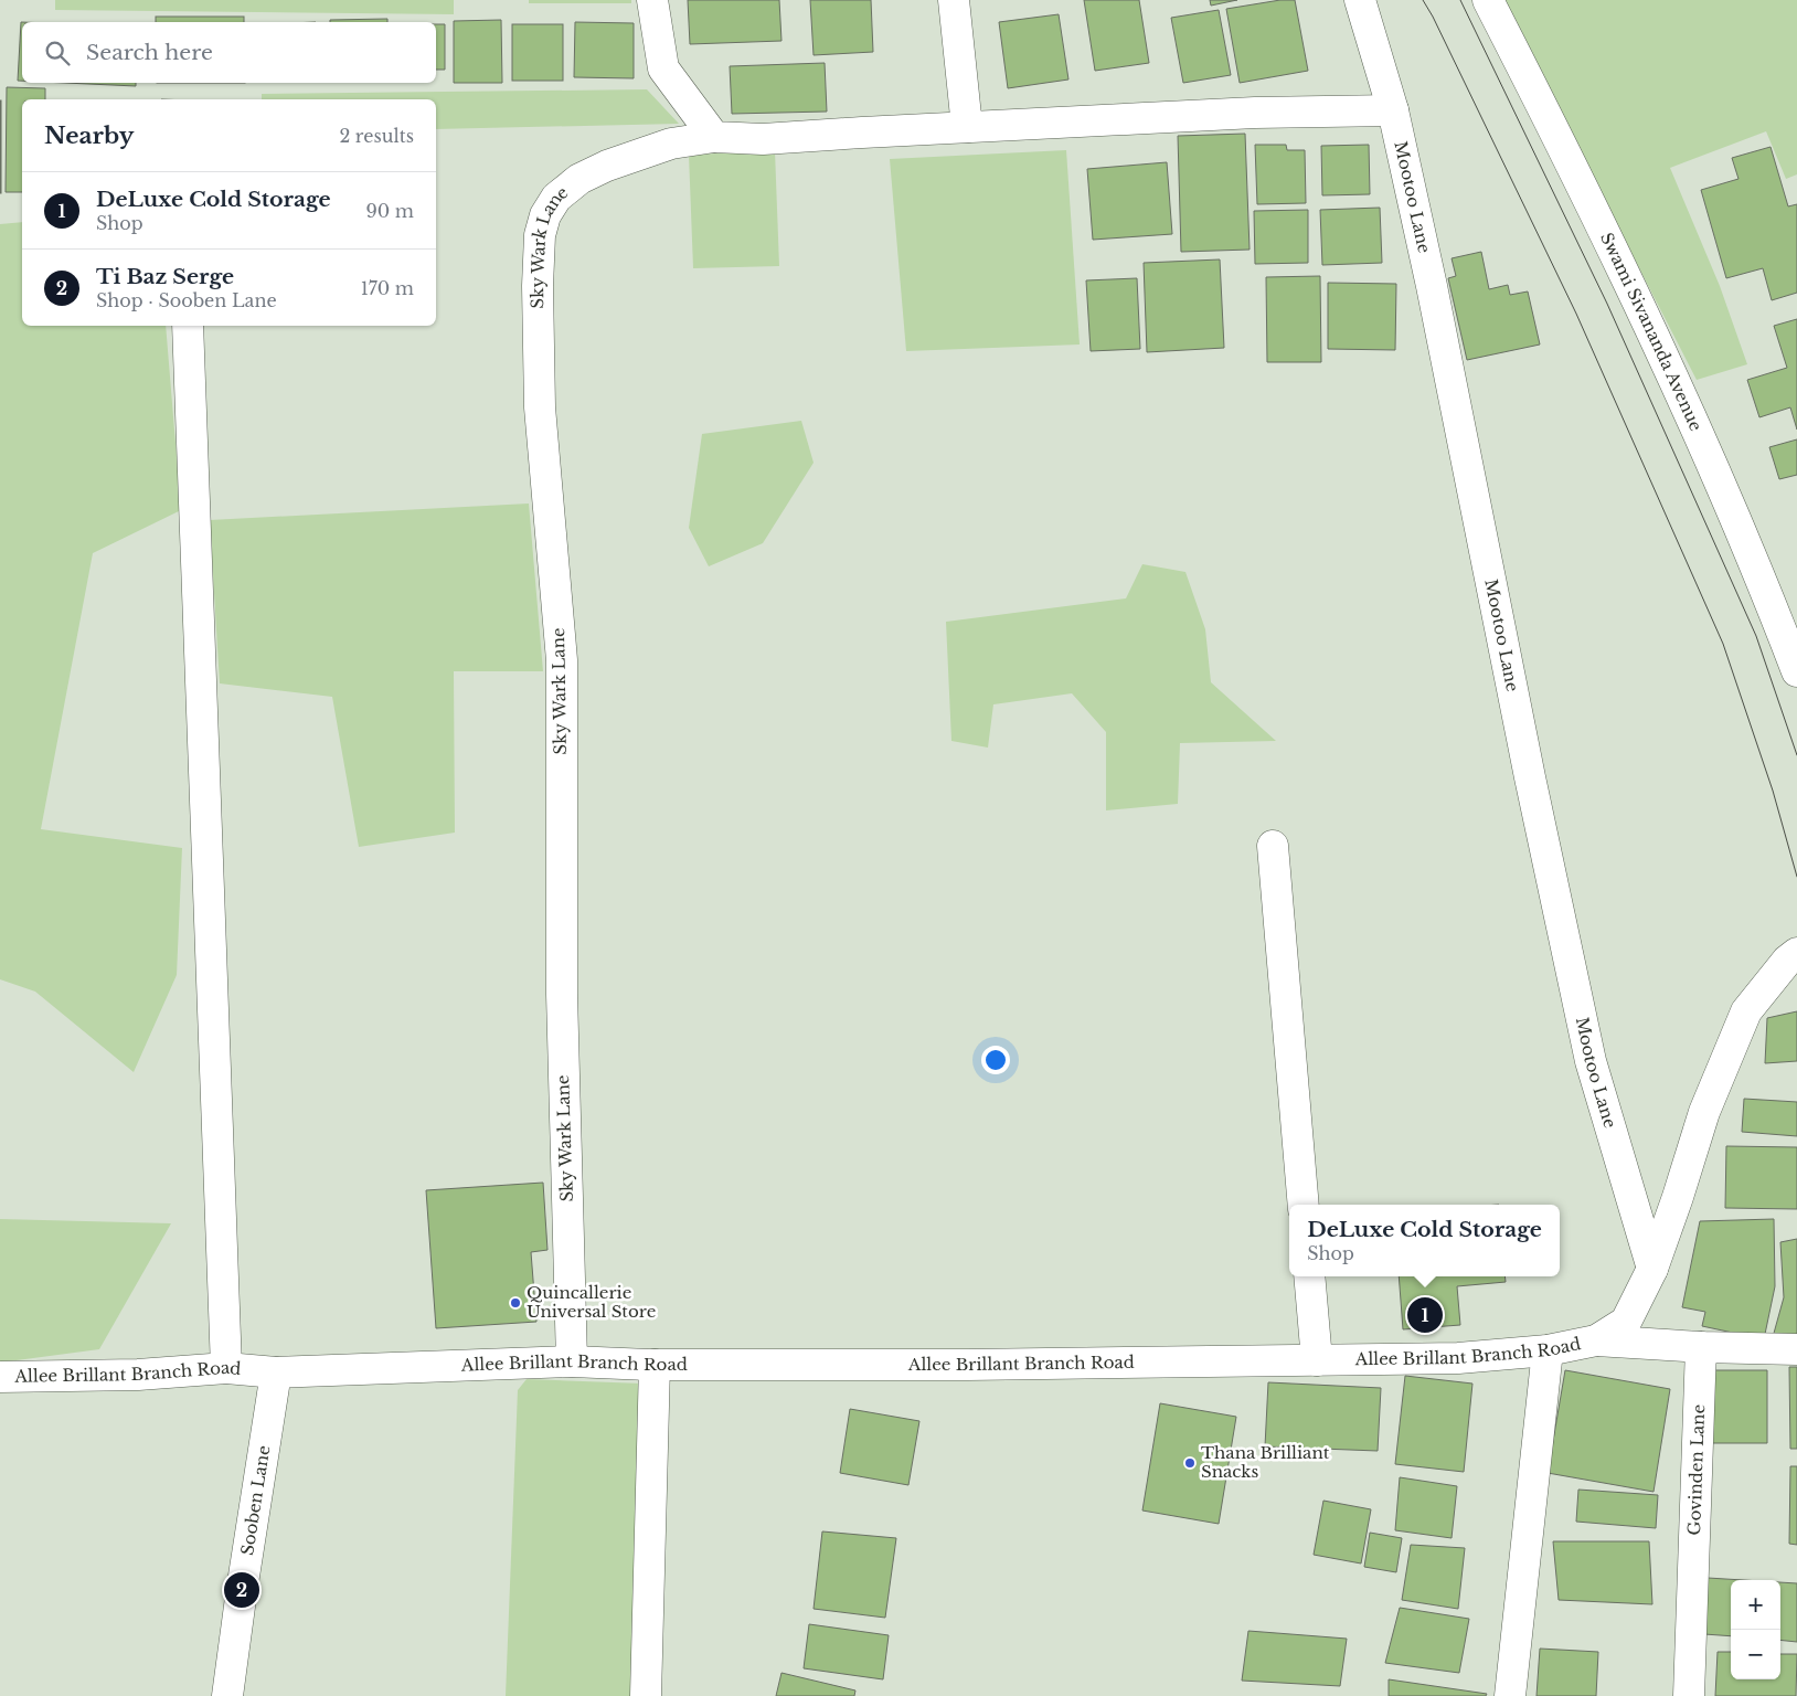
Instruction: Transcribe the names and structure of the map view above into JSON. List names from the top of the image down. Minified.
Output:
{"streets":{"street":["Mootoo Lane","Sky Wark Lane","Swami Sivananda Avenue","Allee Brillant Branch Road","Govinden Lane","Sooben Lane"]},"crossings":[["Mootoo Lane","Sky Wark Lane"],["Mootoo Lane","Allee Brillant Branch Road"],["Sky Wark Lane","Allee Brillant Branch Road"],["Allee Brillant Branch Road","Sooben Lane"]],"places":["Quincallerie Universal Store","Thana Brilliant Snacks"],"page":{"search":"Search here","heading":["Nearby","2 results"],"list":[{"mark":"1","name":"DeLuxe Cold Storage","note":"Shop","value":"90 m"},{"mark":"2","name":"Ti Baz Serge","note":"Shop · Sooben Lane","value":"170 m"}],"popup":["DeLuxe Cold Storage","Shop"],"pins":["1","2"],"map_buttons":["+","−"]}}
